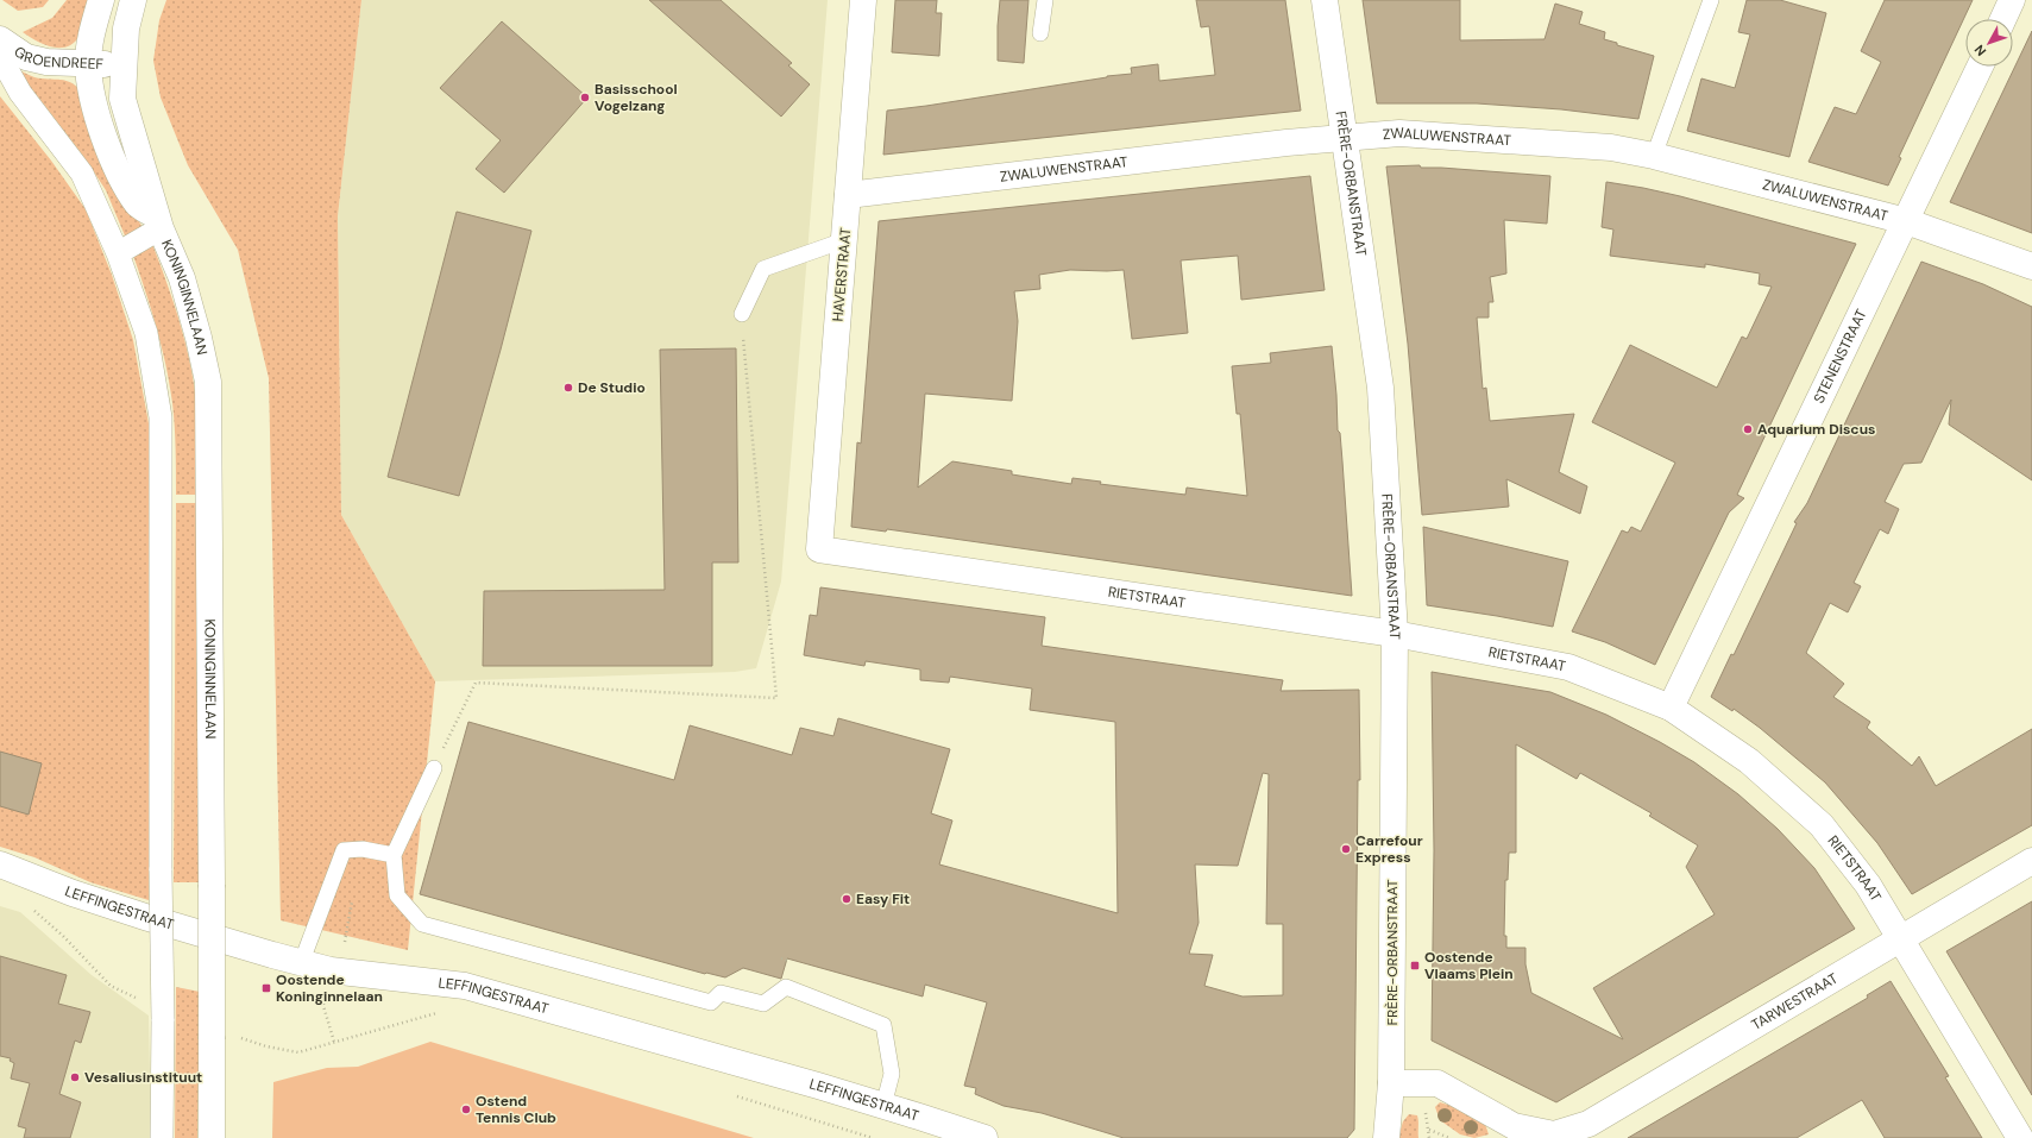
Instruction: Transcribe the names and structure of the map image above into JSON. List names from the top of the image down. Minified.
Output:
{"streets":{"street":["GROENDREEF","ZWALUWENSTRAAT","FRÈRE-ORBANSTRAAT","HAVERSTRAAT","KONINGINNELAAN","STENENSTRAAT","RIETSTRAAT","LEFFINGESTRAAT","TARWESTRAAT"]},"crossings":[["GROENDREEF","KONINGINNELAAN"],["ZWALUWENSTRAAT","FRÈRE-ORBANSTRAAT"],["ZWALUWENSTRAAT","HAVERSTRAAT"],["ZWALUWENSTRAAT","STENENSTRAAT"],["FRÈRE-ORBANSTRAAT","RIETSTRAAT"],["FRÈRE-ORBANSTRAAT","TARWESTRAAT"],["HAVERSTRAAT","RIETSTRAAT"],["STENENSTRAAT","RIETSTRAAT"],["RIETSTRAAT","TARWESTRAAT"]],"places":{"other":["Basisschool Vogelzang","De Studio","Aquarium Discus","Carrefour Express","Easy Fit","Vesaliusinstituut","Ostend Tennis Club"],"transit":["Oostende Vlaams Plein","Oostende Koninginnelaan"]},"north":"bottom left"}
